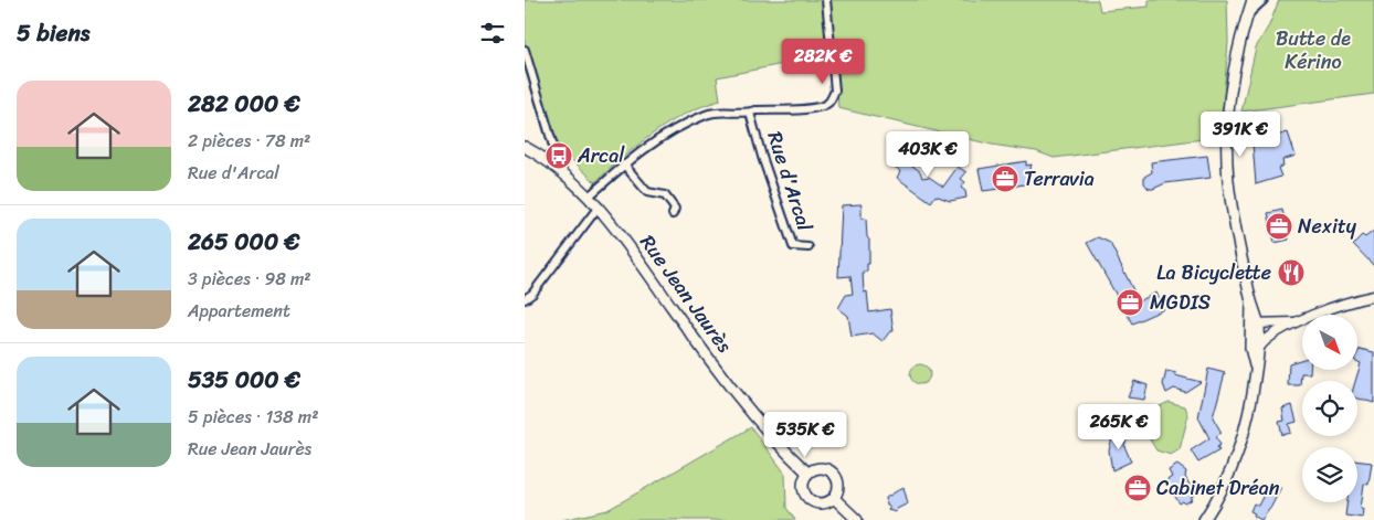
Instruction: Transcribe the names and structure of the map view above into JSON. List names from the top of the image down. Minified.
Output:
{"streets":{"main road":["Rue Jean Jaurès"],"street":["Rue d'Arcal"]},"crossings":[["Rue d'Arcal","Rue Jean Jaurès"]],"parks":["Butte de Kérino"],"places":{"bus stop":["Arcal"],"office":["Terravia","Nexity","MGDIS","Cabinet Dréan"],"restaurant":["La Bicyclette"]},"north":"bottom right","page":{"heading":"5 biens","price":["282K €","391K €","403K €","265K €","535K €"],"list":[{"name":"282 000 €","note":"2 pièces · 78 m² · Rue d'Arcal"},{"name":"265 000 €","note":"3 pièces · 98 m² · Appartement"},{"name":"535 000 €","note":"5 pièces · 138 m² · Rue Jean Jaurès"}]}}
